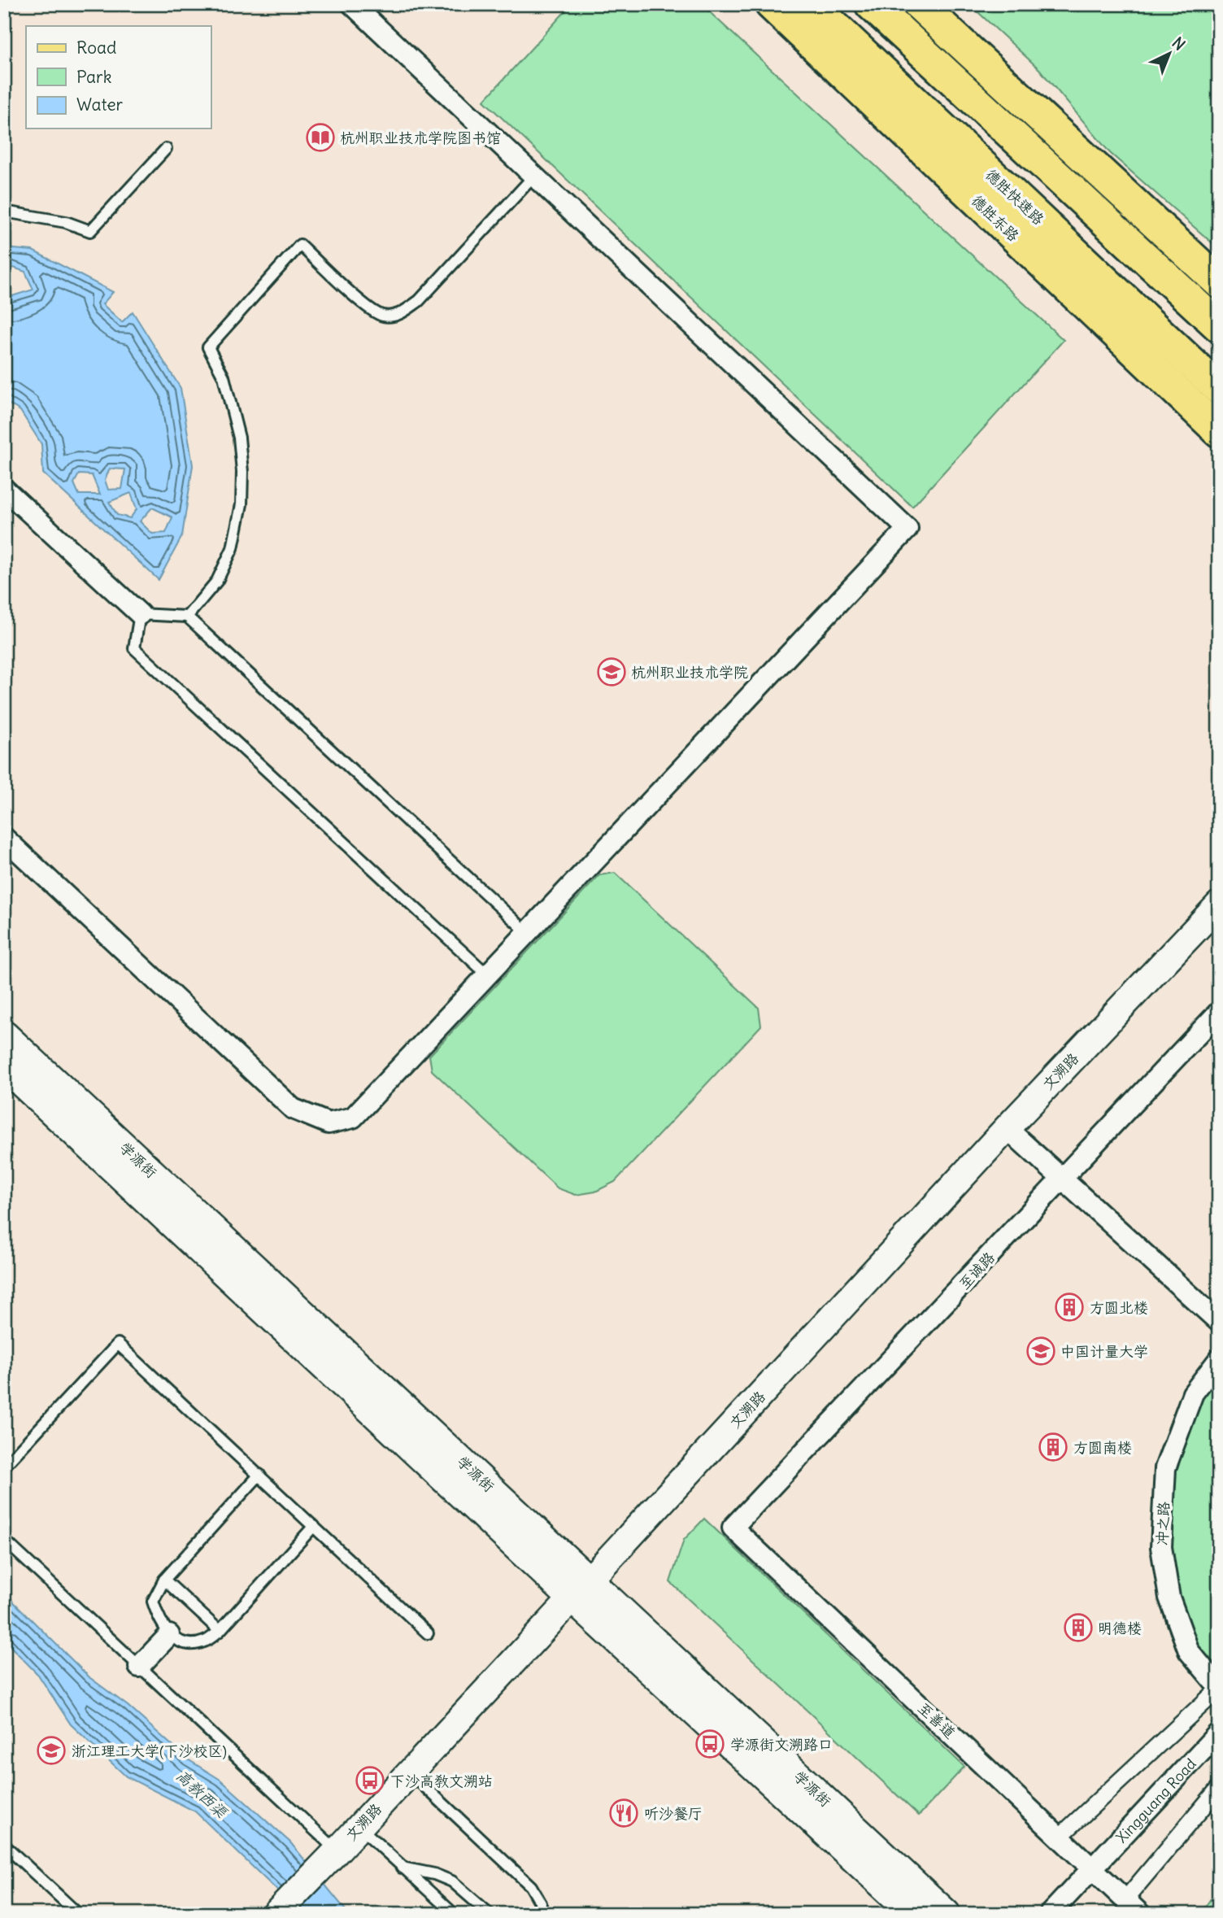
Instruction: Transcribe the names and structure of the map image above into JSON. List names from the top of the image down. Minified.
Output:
{"streets":{"main road":["德胜快速路","德胜东路","学源街"],"street":["文溯路","至诚路","冲之路","至善道","Xingguang Road"]},"crossings":[["文溯路","学源街"],["至诚路","至善道"],["至善道","Xingguang Road"]],"water":["高教西渠"],"places":{"library":["杭州职业技术学院图书馆"],"school or university":["杭州职业技术学院","中国计量大学","浙江理工大学(下沙校区)"],"building":["方圆北楼","方圆南楼","明德楼"],"bus stop":["学源街文溯路口","下沙高教文溯站"],"restaurant":["听沙餐厅"]},"legend":["Road","Park","Water"],"north":"top right"}
